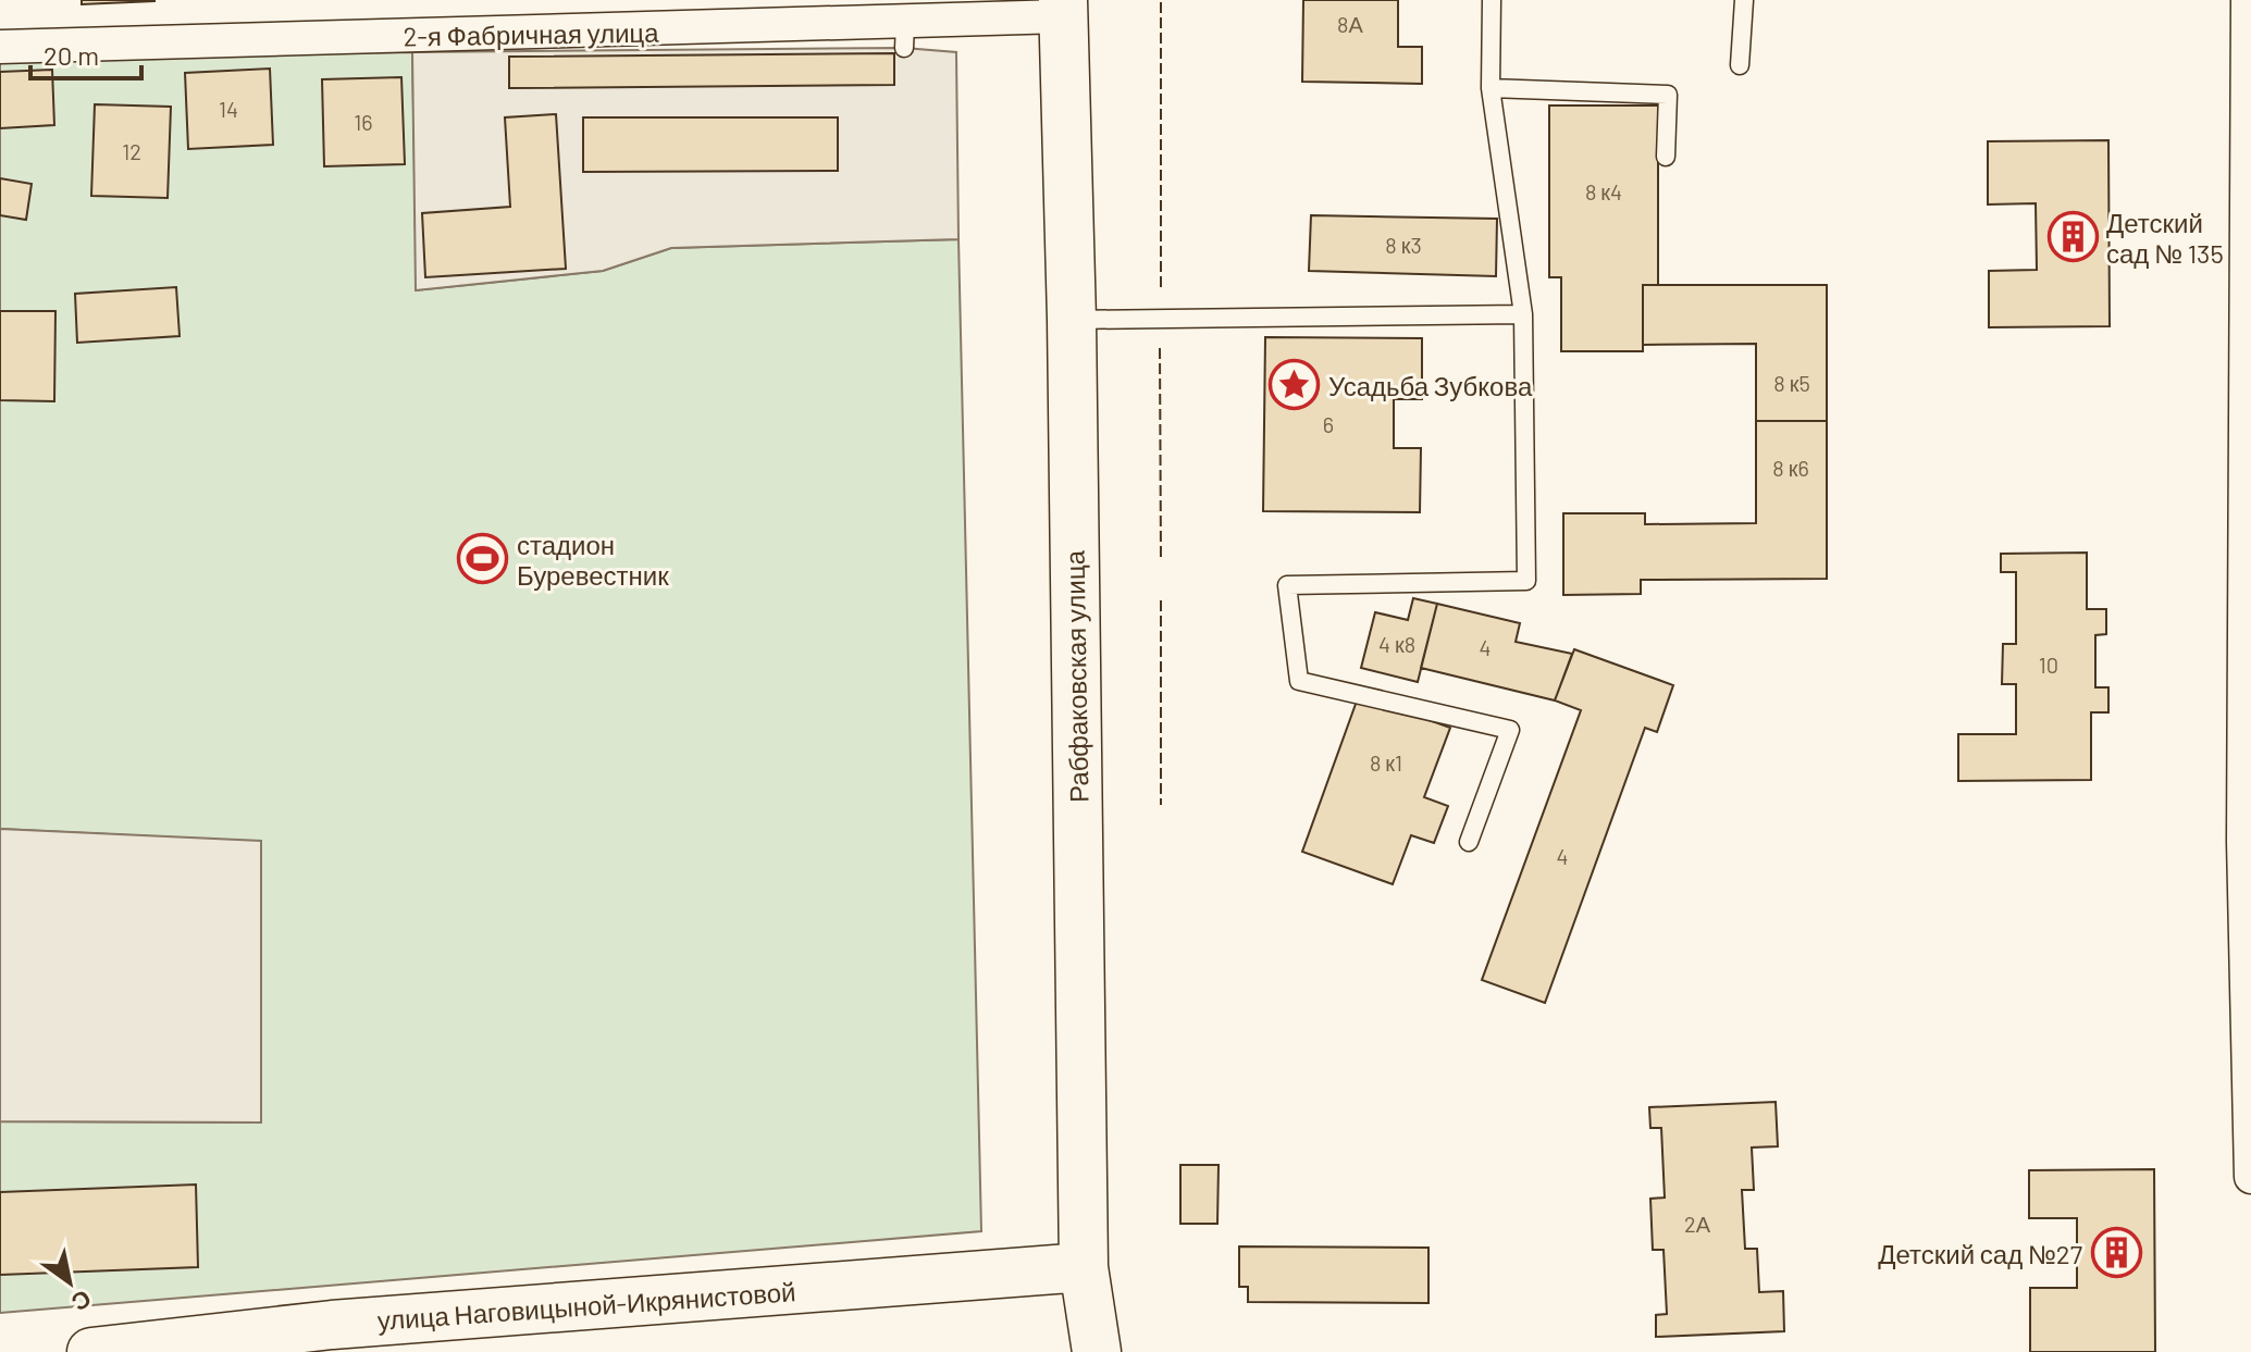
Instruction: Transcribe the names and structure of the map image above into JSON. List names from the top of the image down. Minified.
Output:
{"streets":{"main road":["Рабфаковская улица","улица Наговицыной-Икрянистовой"],"street":["2-я Фабричная улица"]},"crossings":[["2-я Фабричная улица","Рабфаковская улица"],["Рабфаковская улица","улица Наговицыной-Икрянистовой"]],"places":{"building":["Детский сад № 135","Детский сад №27"],"place":["Усадьба Зубкова"],"sports":["стадион Буревестник"]},"house_numbers":["8А","14","16","12","8 к4","8 к3","8 к5","6","8 к6","4 к8","4","10","8 к1","4","2А"],"scale_bar":"20 m","north":"bottom right"}
